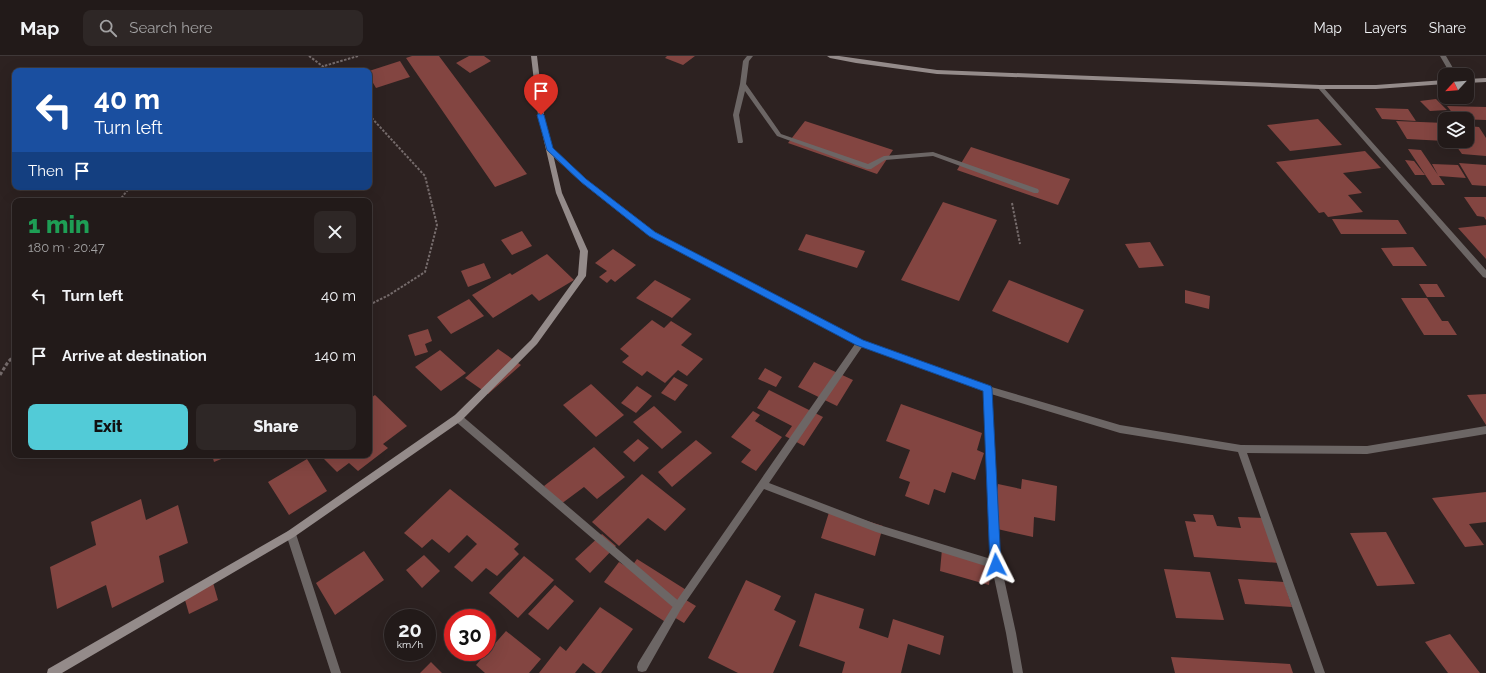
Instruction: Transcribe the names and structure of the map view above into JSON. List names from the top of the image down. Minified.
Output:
{"north":"bottom left","page":{"header":"Map","search":"Search here","nav":["Map","Layers","Share"],"turn":["40 m","Turn left"],"then":"Then","heading":["1 min","180 m · 20:47"],"list":[{"name":"Turn left","value":"40 m"},{"name":"Arrive at destination","value":"140 m"}],"buttons":["Exit","Share"],"speed":"20 km/h","limit":"30"}}
